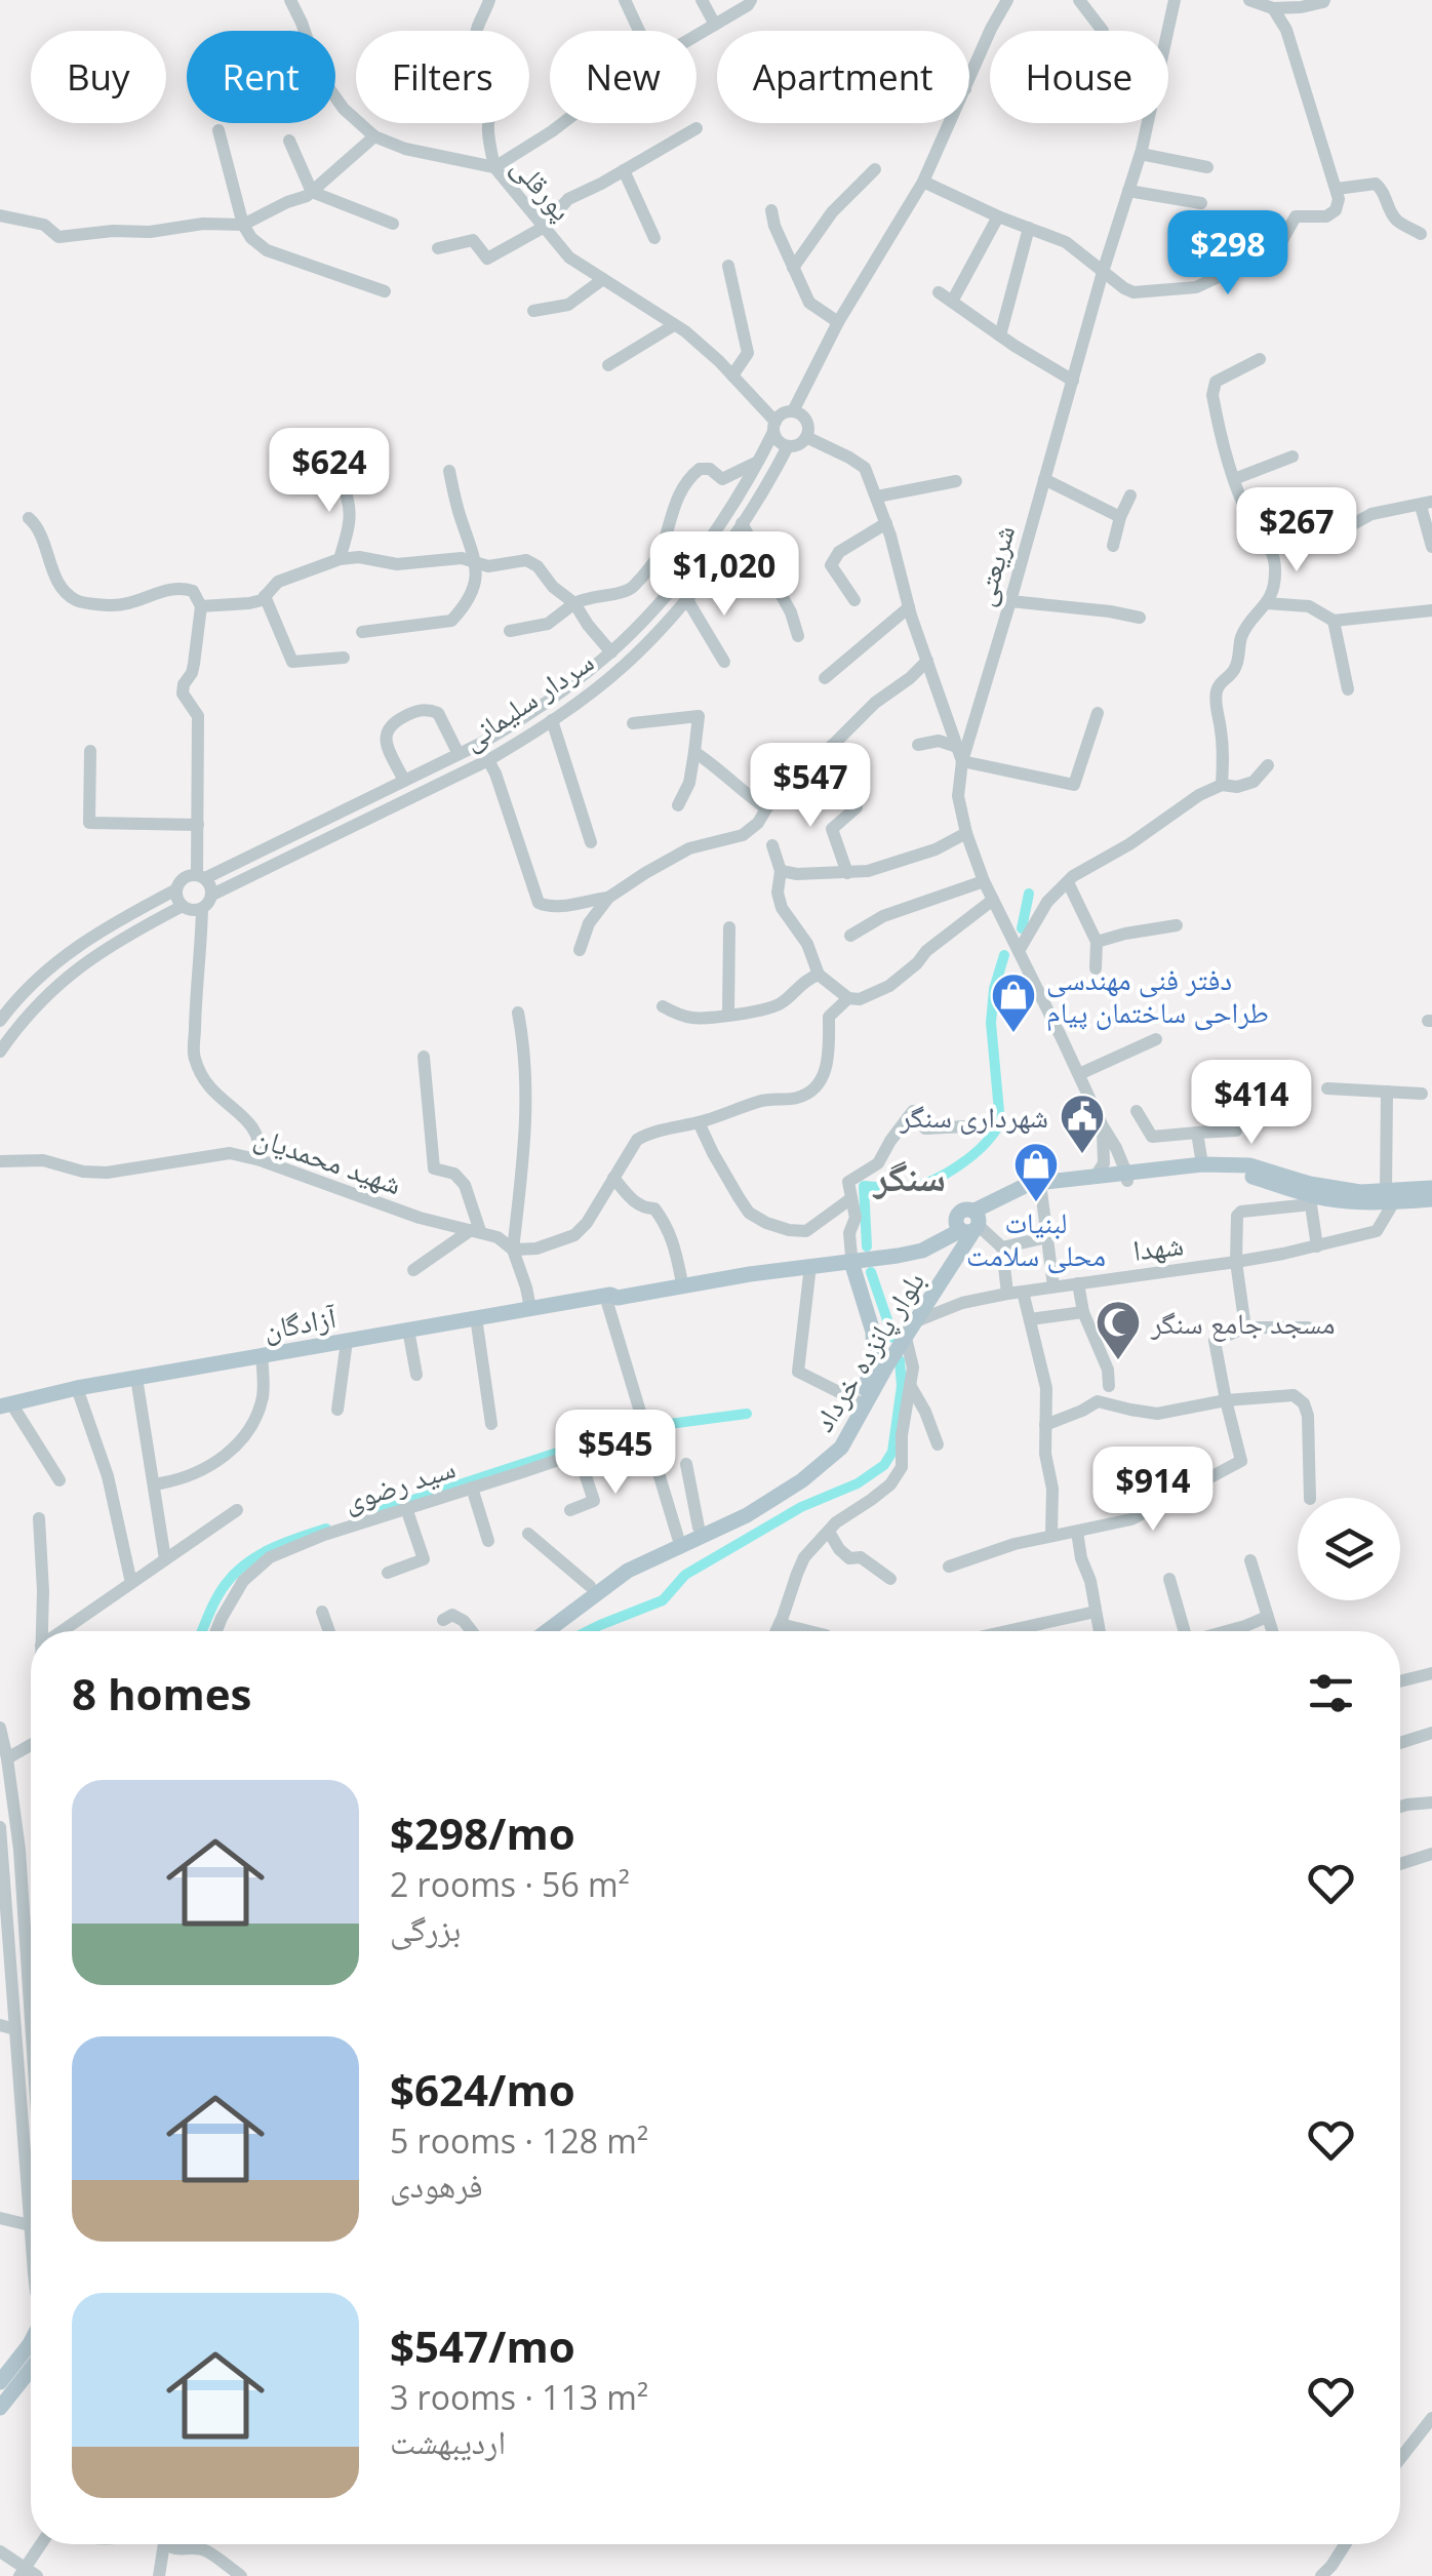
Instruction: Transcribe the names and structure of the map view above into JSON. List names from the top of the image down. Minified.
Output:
{"streets":{"main road":["آزادگان","بلوار پانزده خرداد"],"street":["پورقلی","شریعتی","سردار سلیمانی","شهید محمدیان","شهدا","سید رضوی"]},"crossings":[["پورقلی","سردار سلیمانی"],["شهدا","بلوار پانزده خرداد"],["آزادگان","بلوار پانزده خرداد"]],"districts":["سنگر"],"places":{"shop":["دفتر فنی مهندسی طراحی ساختمان پیام","لبنیات محلی سلامت"],"public building":["شهرداری سنگر"],"mosque":["مسجد جامع سنگر"]},"page":{"chip":["Buy","Rent","Filters","New","Apartment","House"],"price":["$298","$624","$267","$1,020","$547","$414","$545","$914"],"heading":"8 homes","list":[{"name":"$298/mo","note":"2 rooms · 56 m² · بزرگی"},{"name":"$624/mo","note":"5 rooms · 128 m² · فرهودی"},{"name":"$547/mo","note":"3 rooms · 113 m² · اردیبهشت"}]}}
